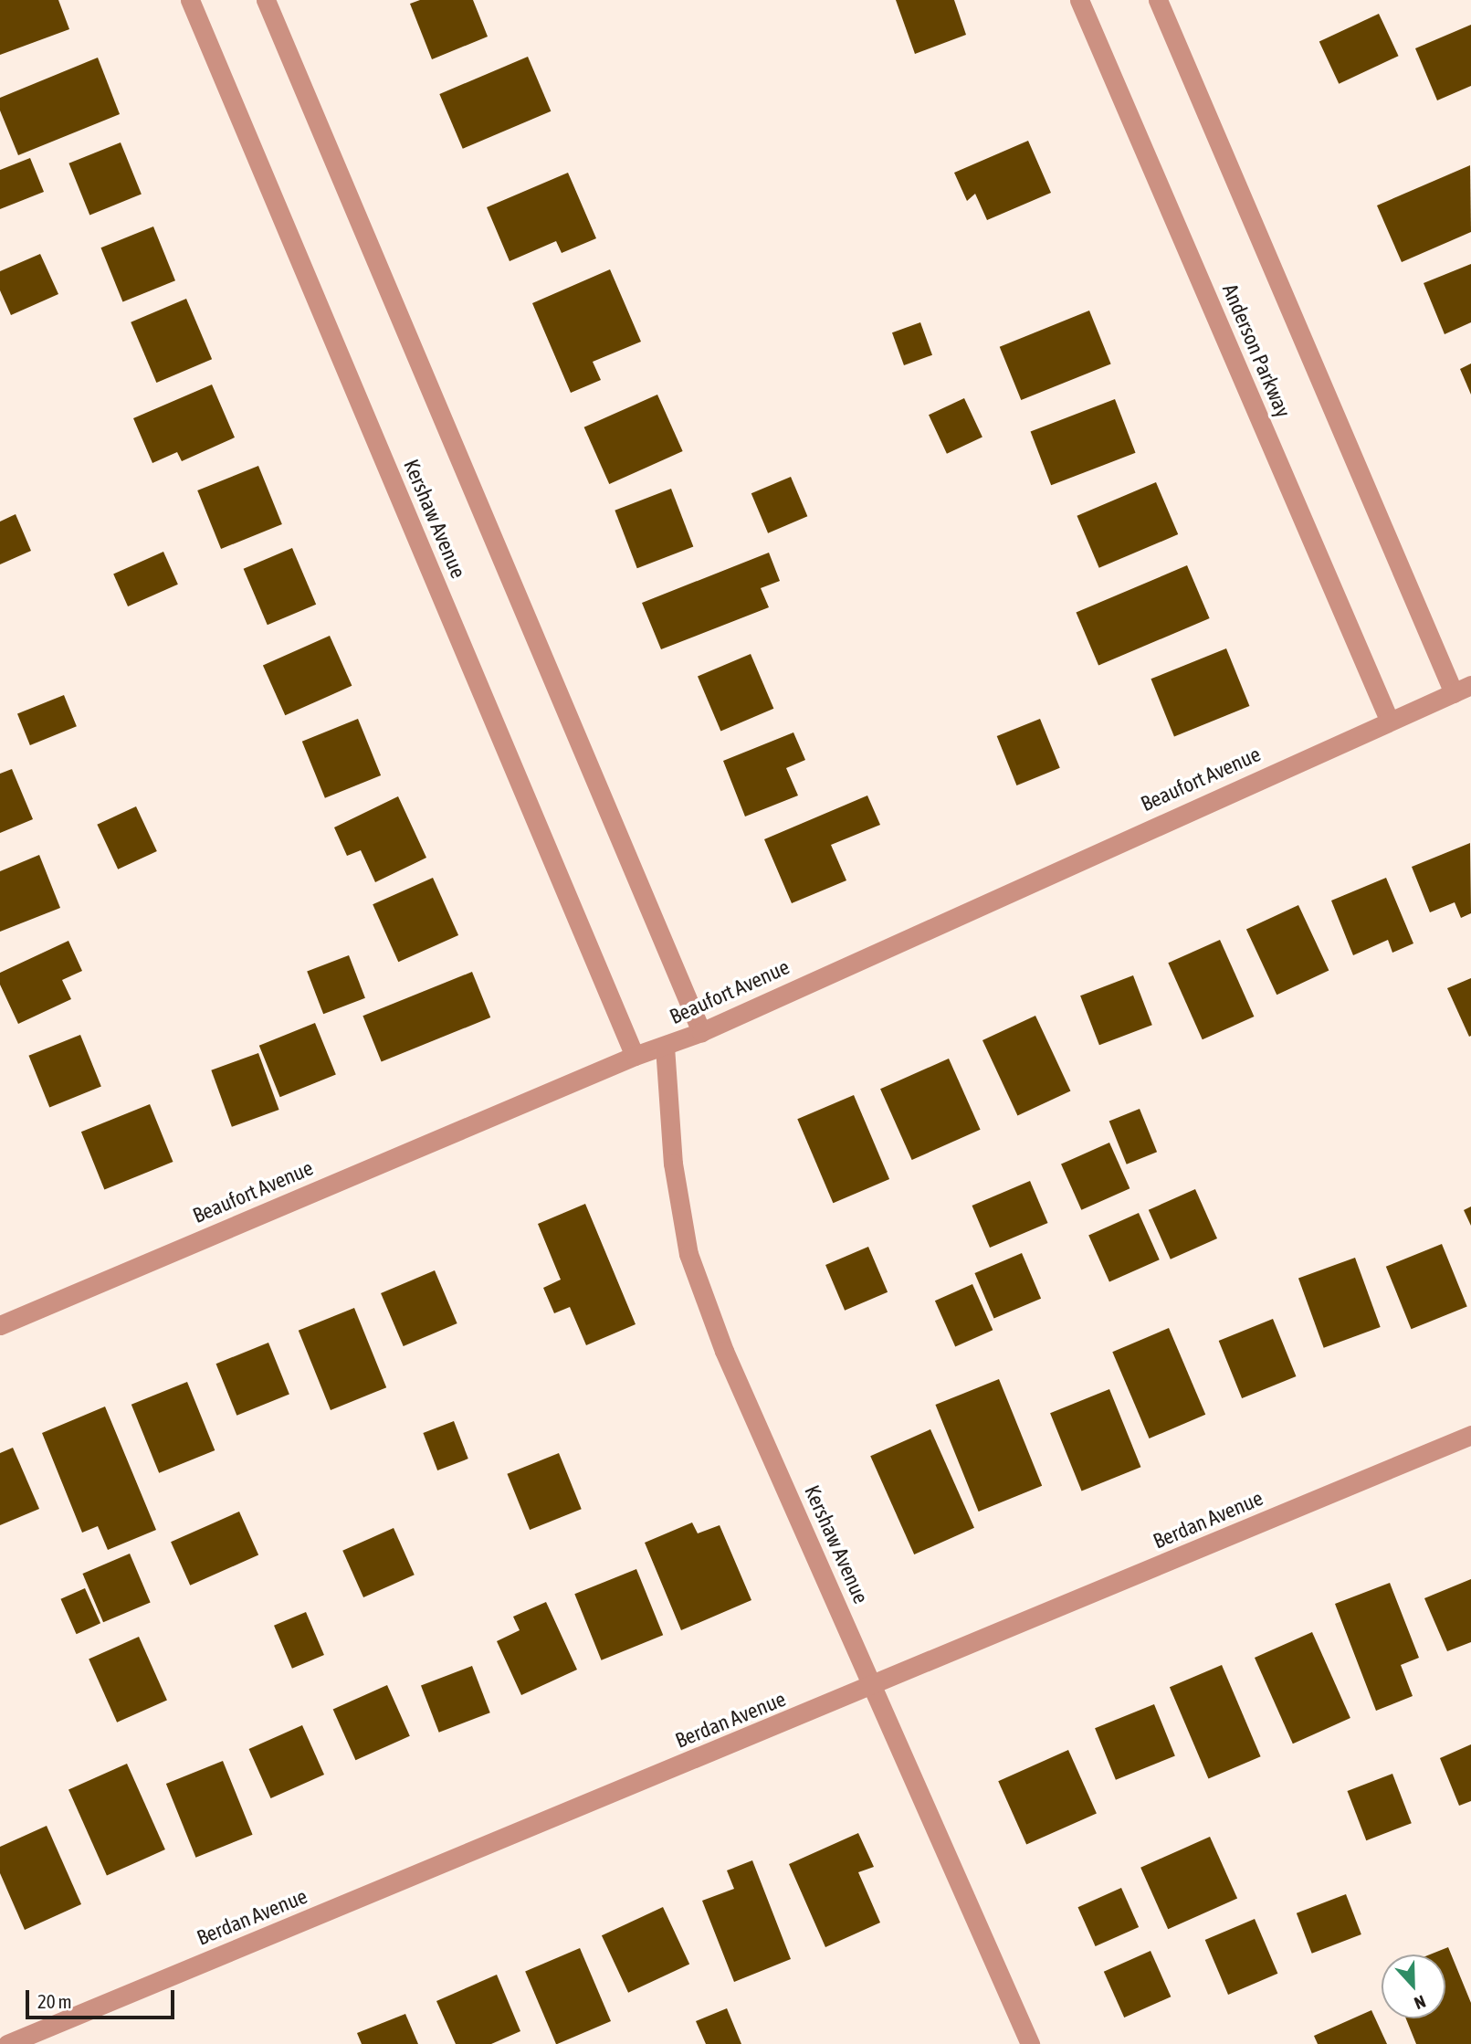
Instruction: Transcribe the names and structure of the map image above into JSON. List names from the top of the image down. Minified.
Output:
{"streets":{"street":["Anderson Parkway","Kershaw Avenue","Beaufort Avenue","Berdan Avenue"]},"crossings":[["Anderson Parkway","Beaufort Avenue"],["Kershaw Avenue","Beaufort Avenue"],["Kershaw Avenue","Berdan Avenue"]],"scale_bar":"20 m","north":"bottom"}
